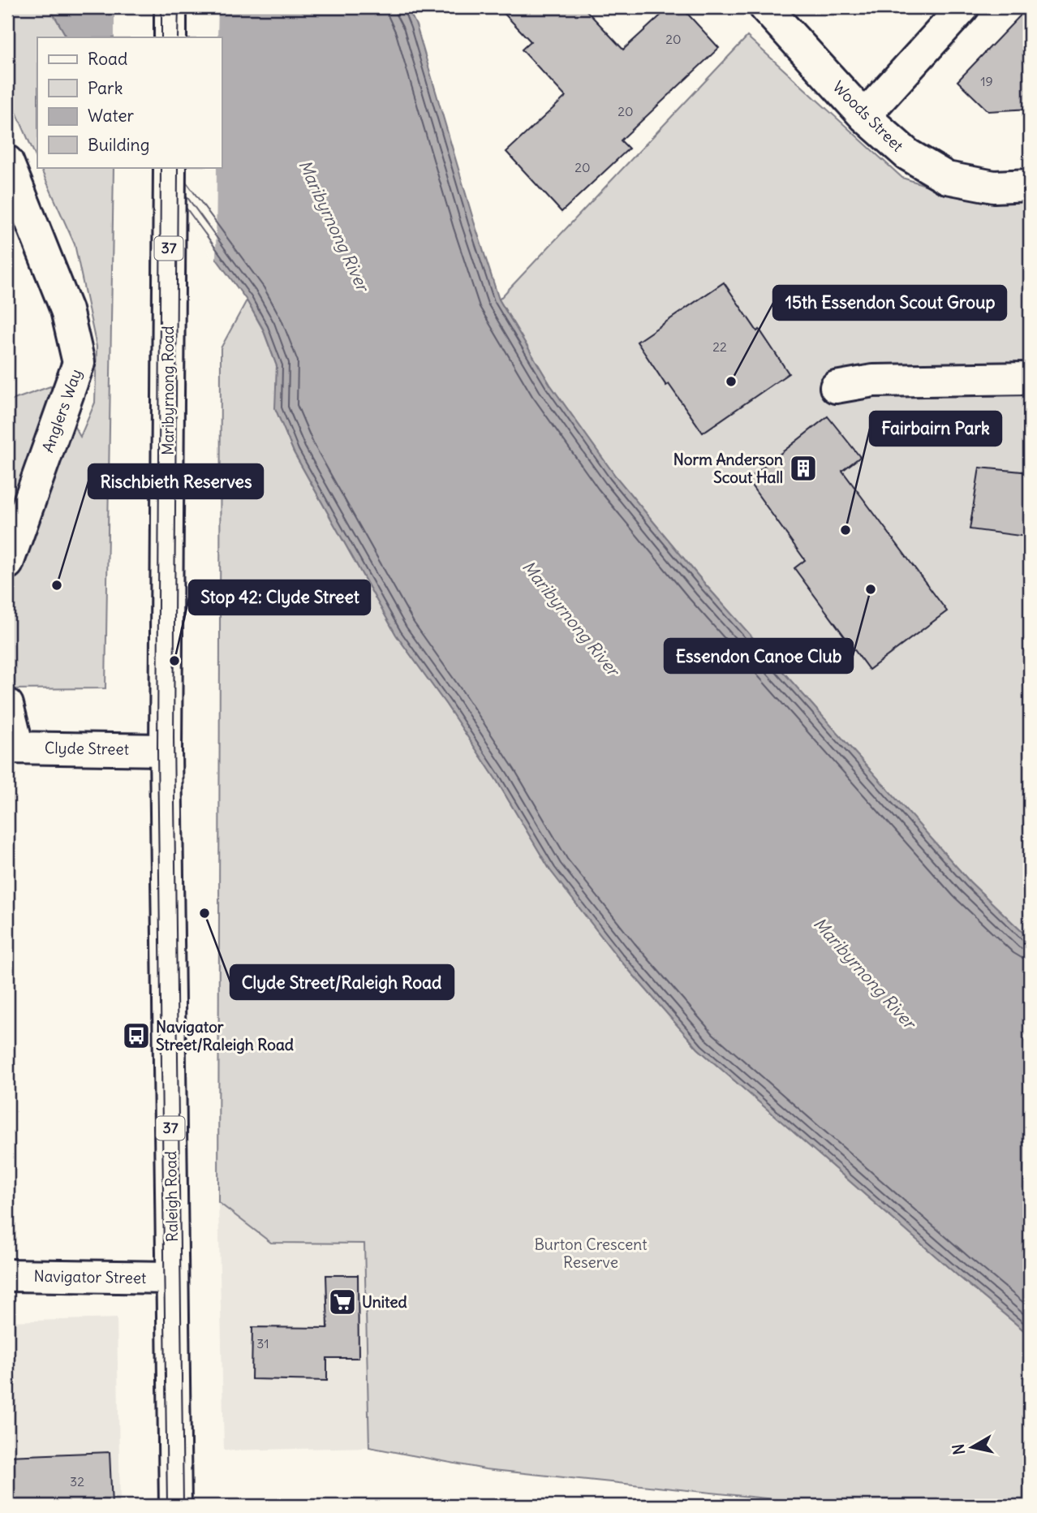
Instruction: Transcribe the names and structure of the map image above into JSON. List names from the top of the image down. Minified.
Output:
{"streets":{"main road":["Woods Street","37","Maribyrnong Road","Anglers Way","Clyde Street","Raleigh Road","Navigator Street"]},"crossings":[["Maribyrnong Road","Clyde Street"],["Maribyrnong Road","Raleigh Road"],["Clyde Street","Raleigh Road"],["Raleigh Road","Navigator Street"]],"water":["Maribyrnong River"],"parks":["Burton Crescent Reserve"],"places":{"other":["15th Essendon Scout Group","Fairbairn Park","Rischbieth Reserves","Essendon Canoe Club","Stop 42: Clyde Street","Clyde Street/Raleigh Road"],"building":["Norm Anderson Scout Hall"],"bus stop":["Navigator Street/Raleigh Road"],"supermarket":["United"]},"house_numbers":["20","19","20","20","22","31","32"],"legend":["Road","Park","Water","Building"],"north":"left"}
